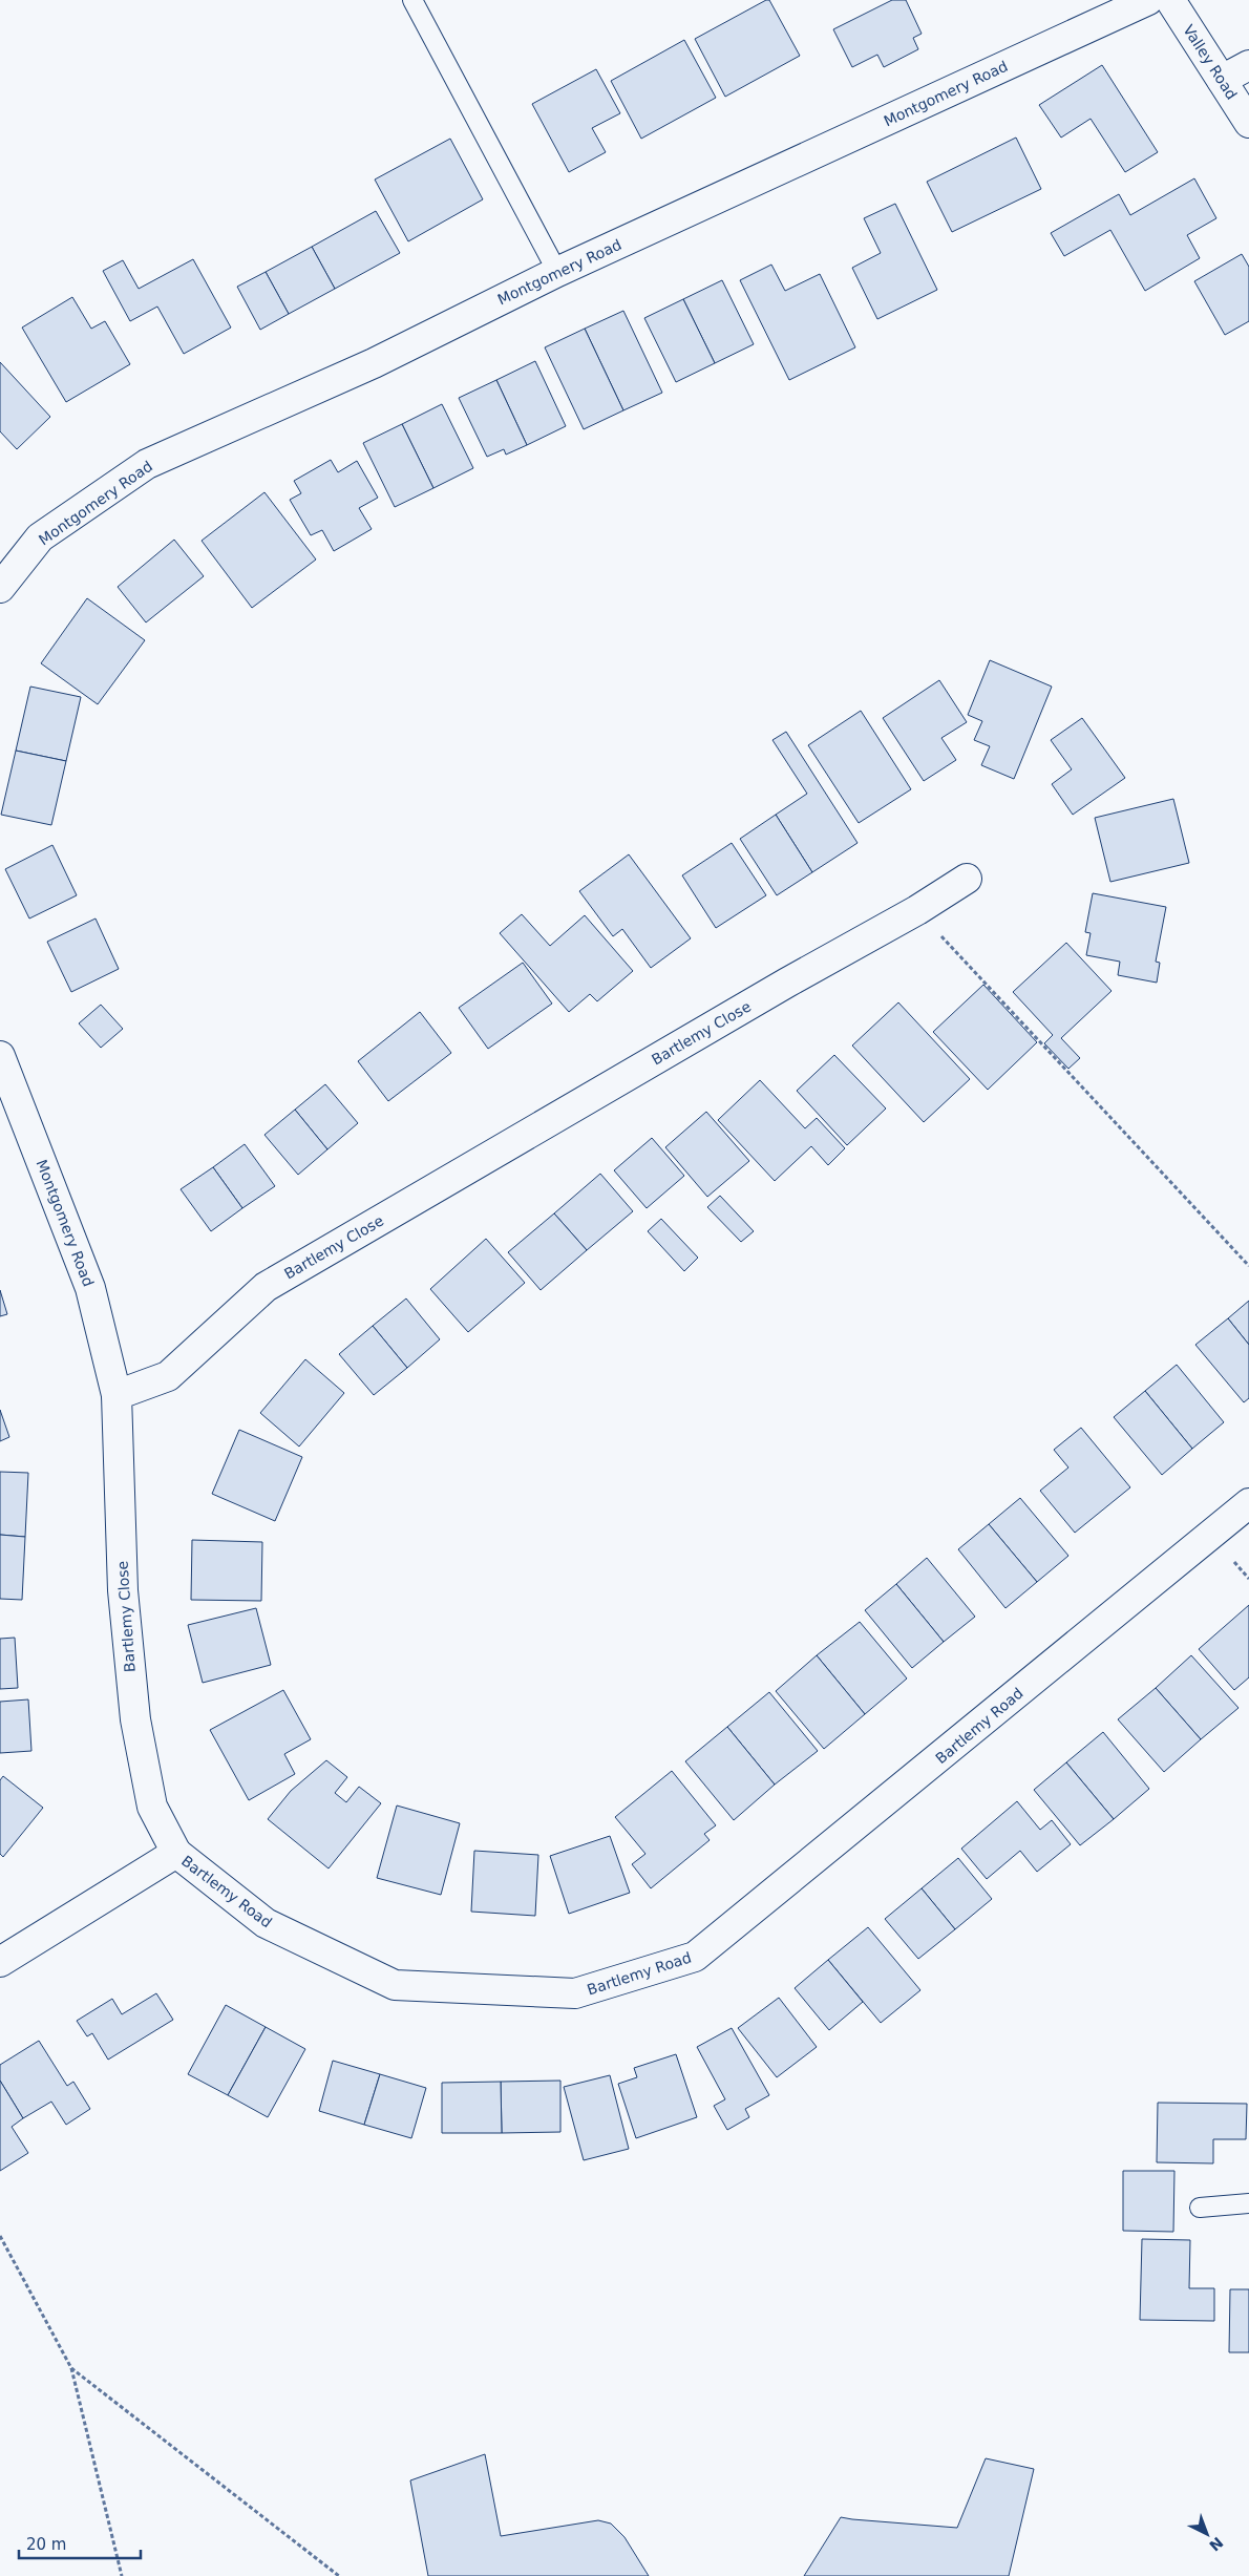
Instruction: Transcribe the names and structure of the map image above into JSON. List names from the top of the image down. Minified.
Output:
{"streets":{"street":["Valley Road","Montgomery Road","Bartlemy Close","Bartlemy Road"]},"crossings":[["Montgomery Road","Bartlemy Close"],["Bartlemy Close","Bartlemy Road"]],"scale_bar":"20 m","north":"bottom right"}
